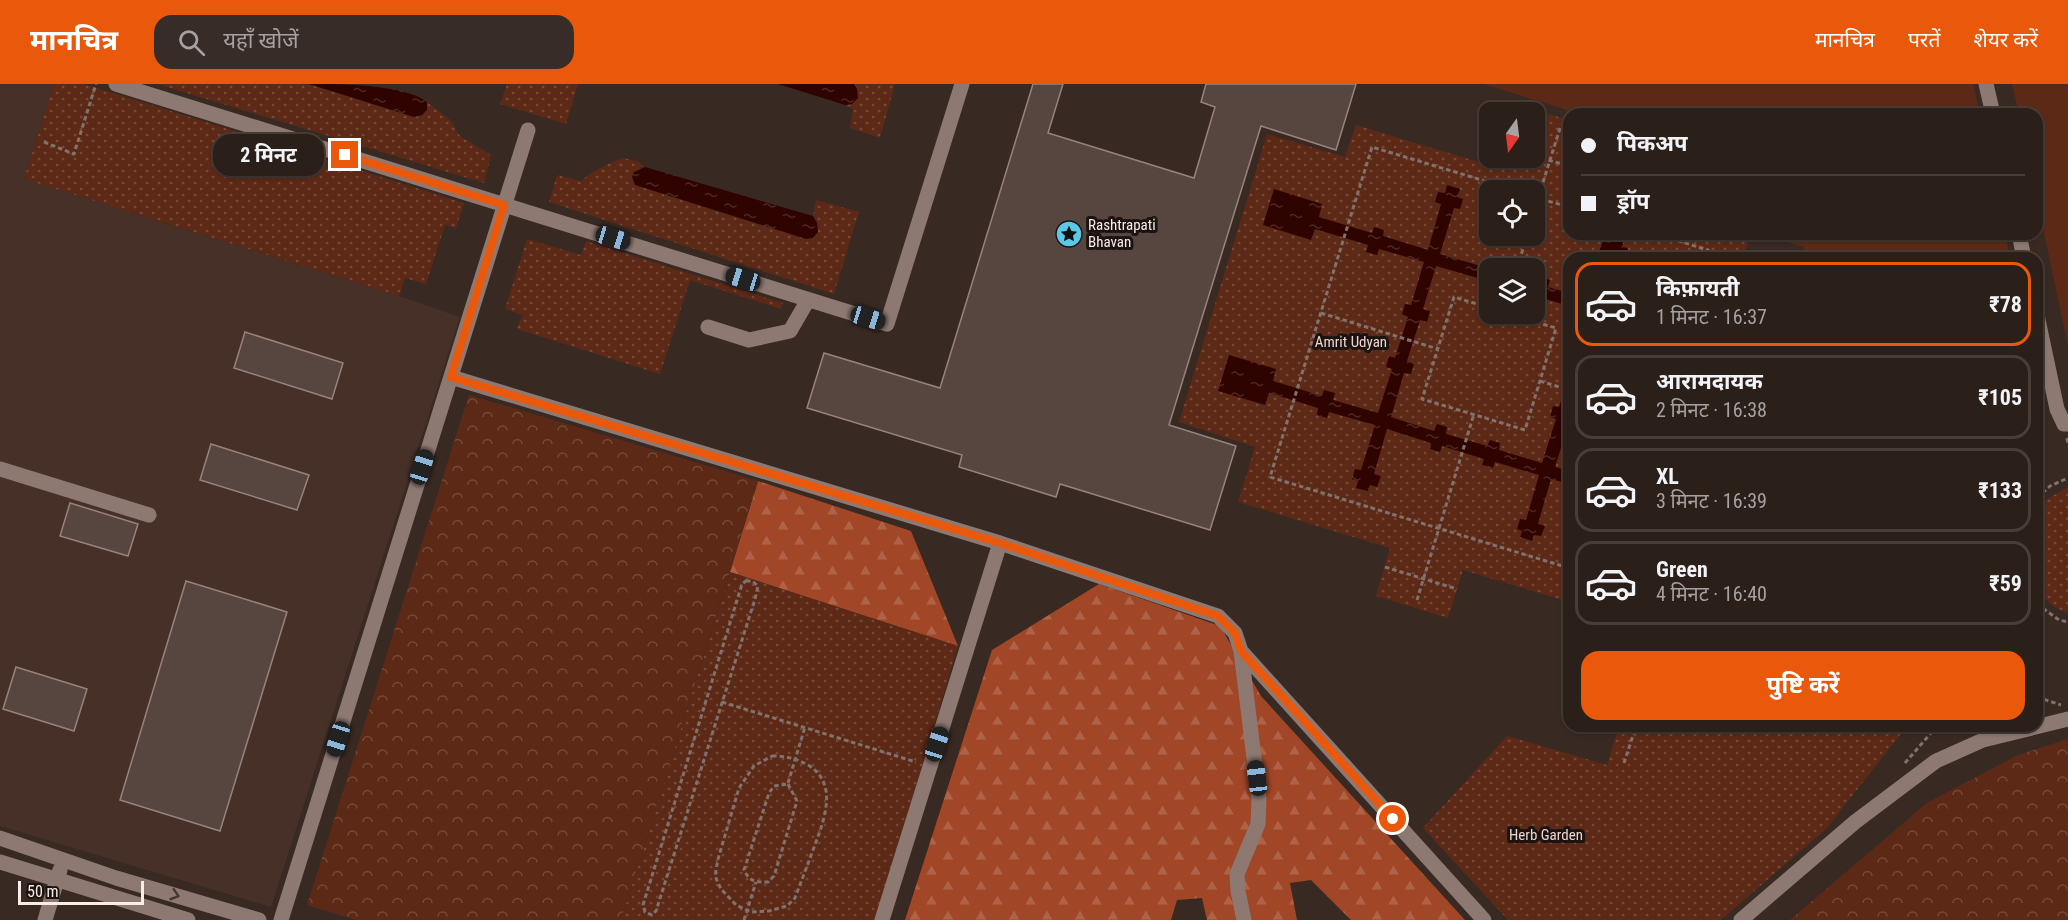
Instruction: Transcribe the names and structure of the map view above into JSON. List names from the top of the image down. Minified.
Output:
{"parks":["Amrit Udyan","Herb Garden"],"places":{"place":["Rashtrapati Bhavan"]},"scale_bar":"50 m","north":"bottom","page":{"header":"मानचित्र","search":"यहाँ खोजें","nav":["मानचित्र","परतें","शेयर करें"],"banner":["पिकअप","ड्रॉप"],"bubble":"2 मिनट","list":[{"name":"किफ़ायती","note":"1 मिनट · 16:37","value":"₹78"},{"name":"आरामदायक","note":"2 मिनट · 16:38","value":"₹105"},{"name":"XL","note":"3 मिनट · 16:39","value":"₹133"},{"name":"Green","note":"4 मिनट · 16:40","value":"₹59"}],"buttons":"पुष्टि करें","scale":"50 m"}}
